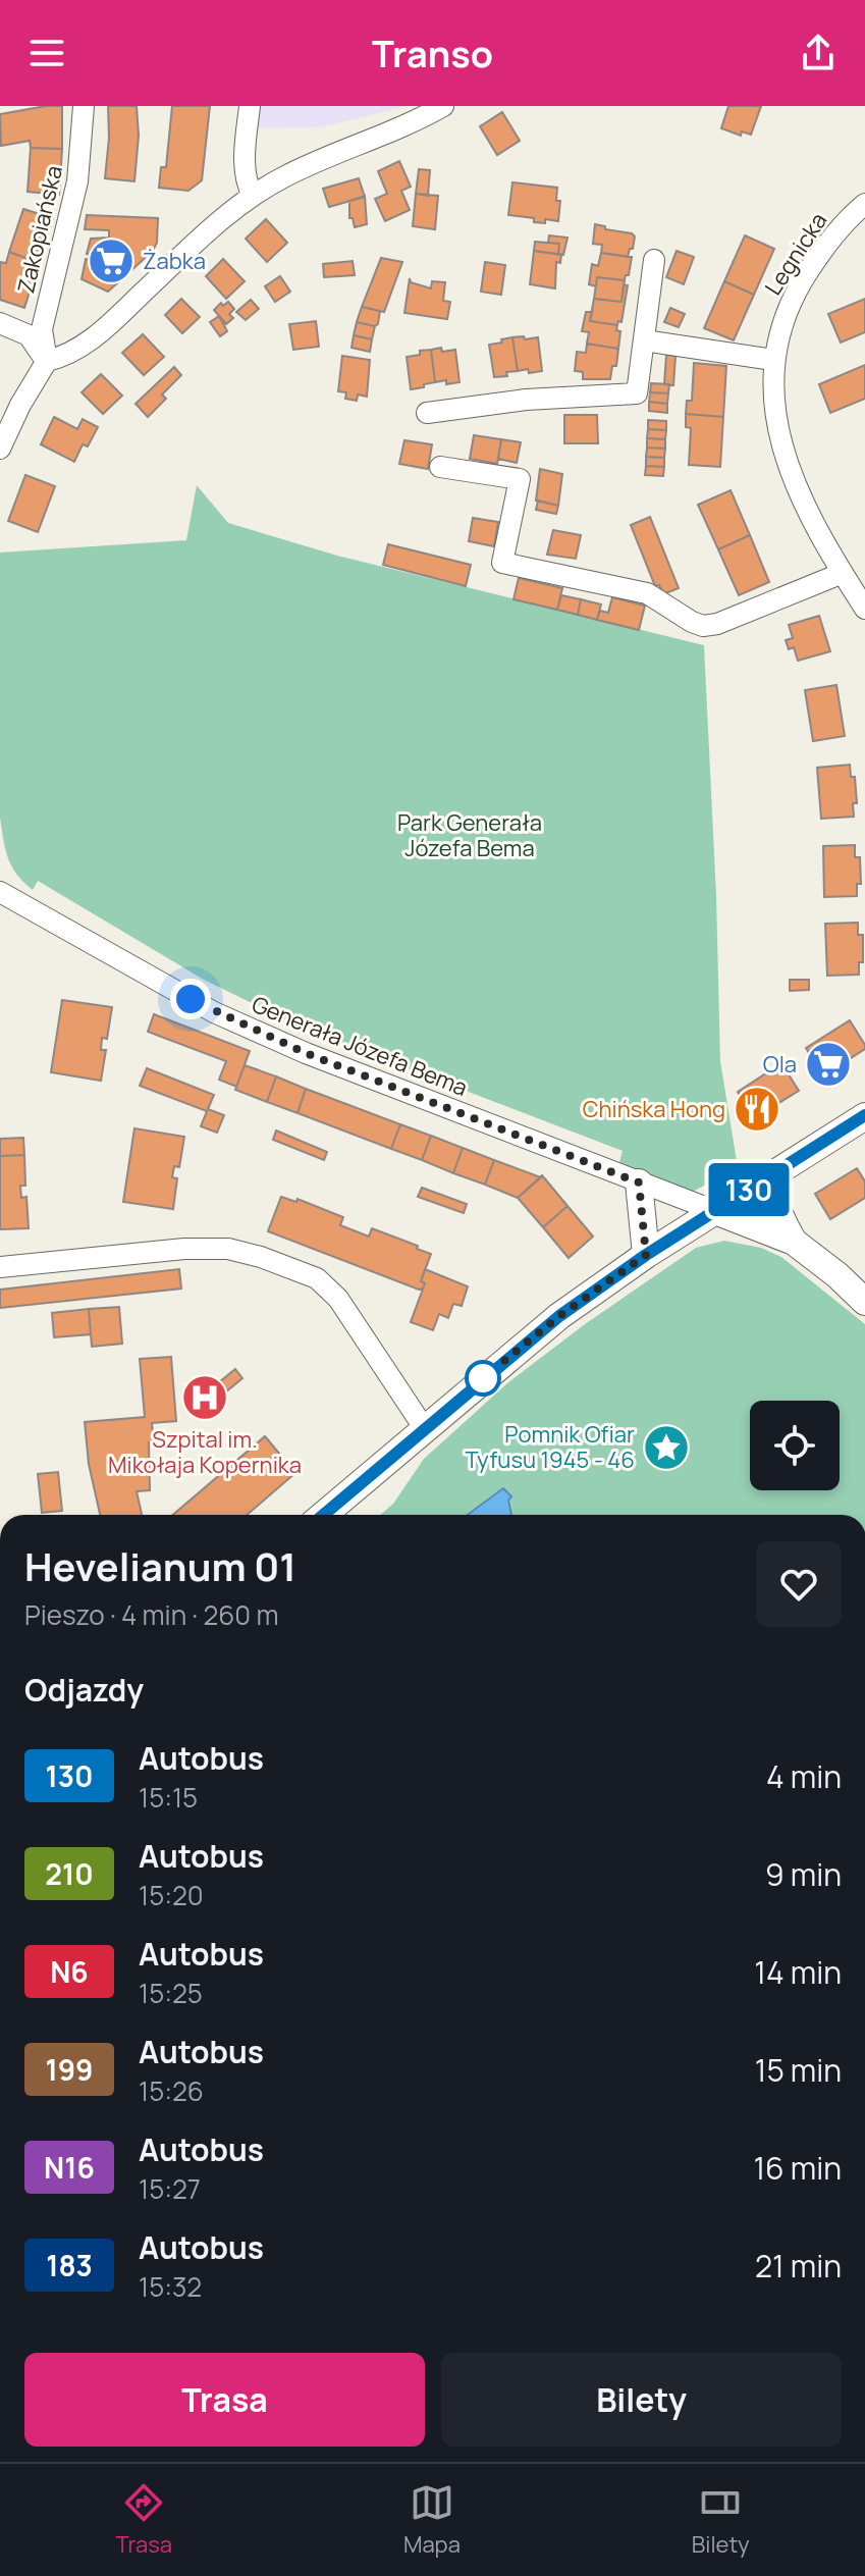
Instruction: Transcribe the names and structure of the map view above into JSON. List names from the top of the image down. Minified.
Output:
{"streets":{"street":["Zakopiańska","Legnicka","Generała Józefa Bema"]},"parks":["Park Generała Józefa Bema"],"places":{"supermarket":["Żabka","Ola"],"restaurant":["Chińska Hong"],"hospital":["Szpital im. Mikołaja Kopernika"],"place":["Pomnik Ofiar Tyfusu 1945 - 46"]},"lines":["bus line 130"],"page":{"header":"Transo","on_map":"130","heading":[["Hevelianum 01","Pieszo · 4 min · 260 m"],"Odjazdy"],"list":[{"mark":"130","name":"Autobus","note":"15:15","value":"4 min"},{"mark":"210","name":"Autobus","note":"15:20","value":"9 min"},{"mark":"N6","name":"Autobus","note":"15:25","value":"14 min"},{"mark":"199","name":"Autobus","note":"15:26","value":"15 min"},{"mark":"N16","name":"Autobus","note":"15:27","value":"16 min"},{"mark":"183","name":"Autobus","note":"15:32","value":"21 min"}],"buttons":["Trasa","Bilety"],"tabs":["Trasa","Mapa","Bilety"]}}
